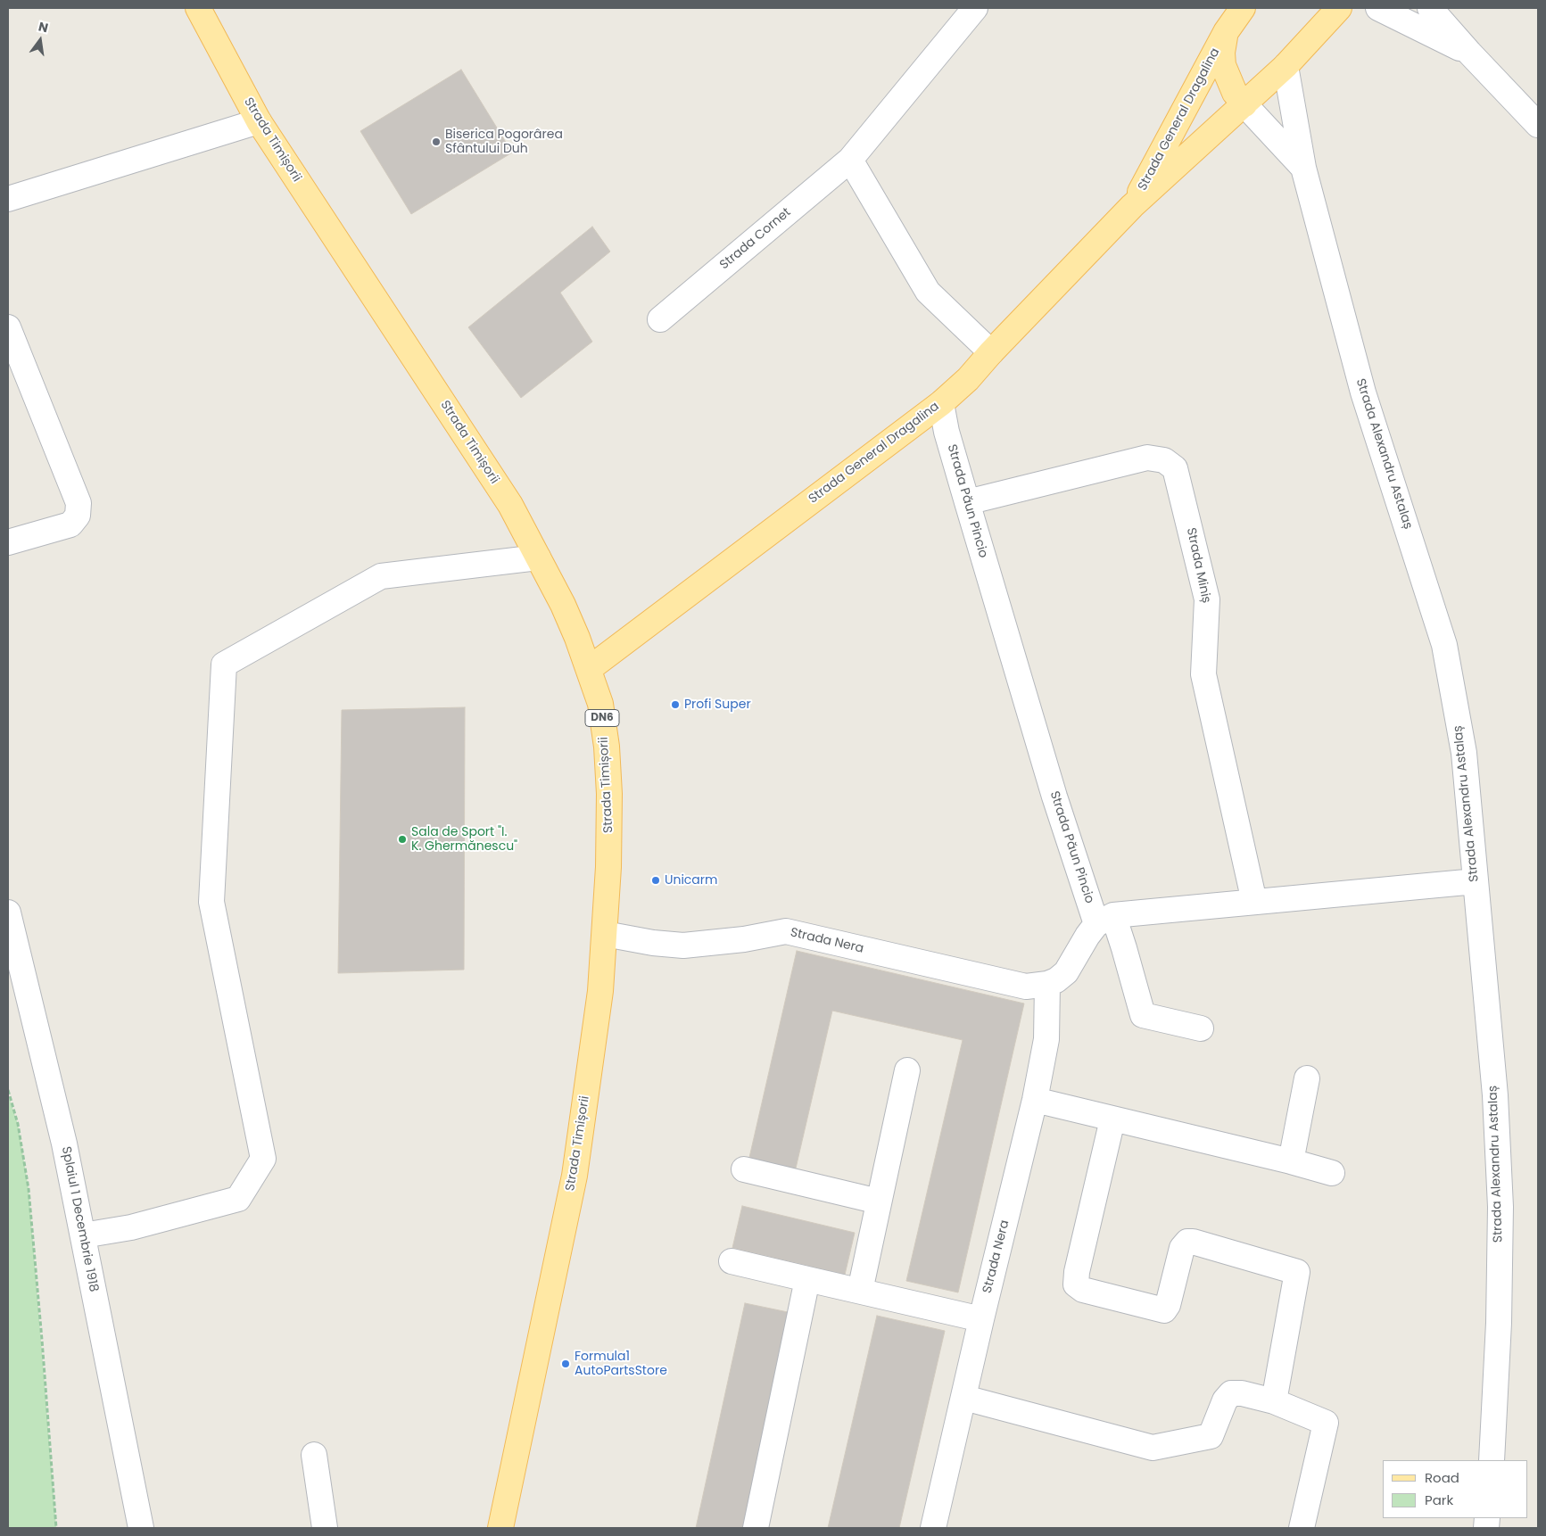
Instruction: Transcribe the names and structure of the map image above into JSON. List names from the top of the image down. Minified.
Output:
{"streets":{"main road":["Strada General Dragalina","Strada Timișorii","DN6"],"street":["Strada Cornet","Strada Alexandru Astalaș","Strada Păun Pincio","Strada Miniș","Strada Nera","Splaiul 1 Decembrie 1918"]},"crossings":[["Strada General Dragalina","Strada Timișorii"],["Strada General Dragalina","Strada Alexandru Astalaș"],["Strada General Dragalina","Strada Păun Pincio"],["Strada Timișorii","Strada Nera"],["Strada Păun Pincio","Strada Miniș"],["Strada Păun Pincio","Strada Nera"]],"places":["Biserica Pogorârea Sfântului Duh","Profi Super","Sala de Sport \"I. K. Ghermănescu\"","Unicarm","Formula1 AutoPartsStore"],"legend":["Road","Park"],"north":"top"}
